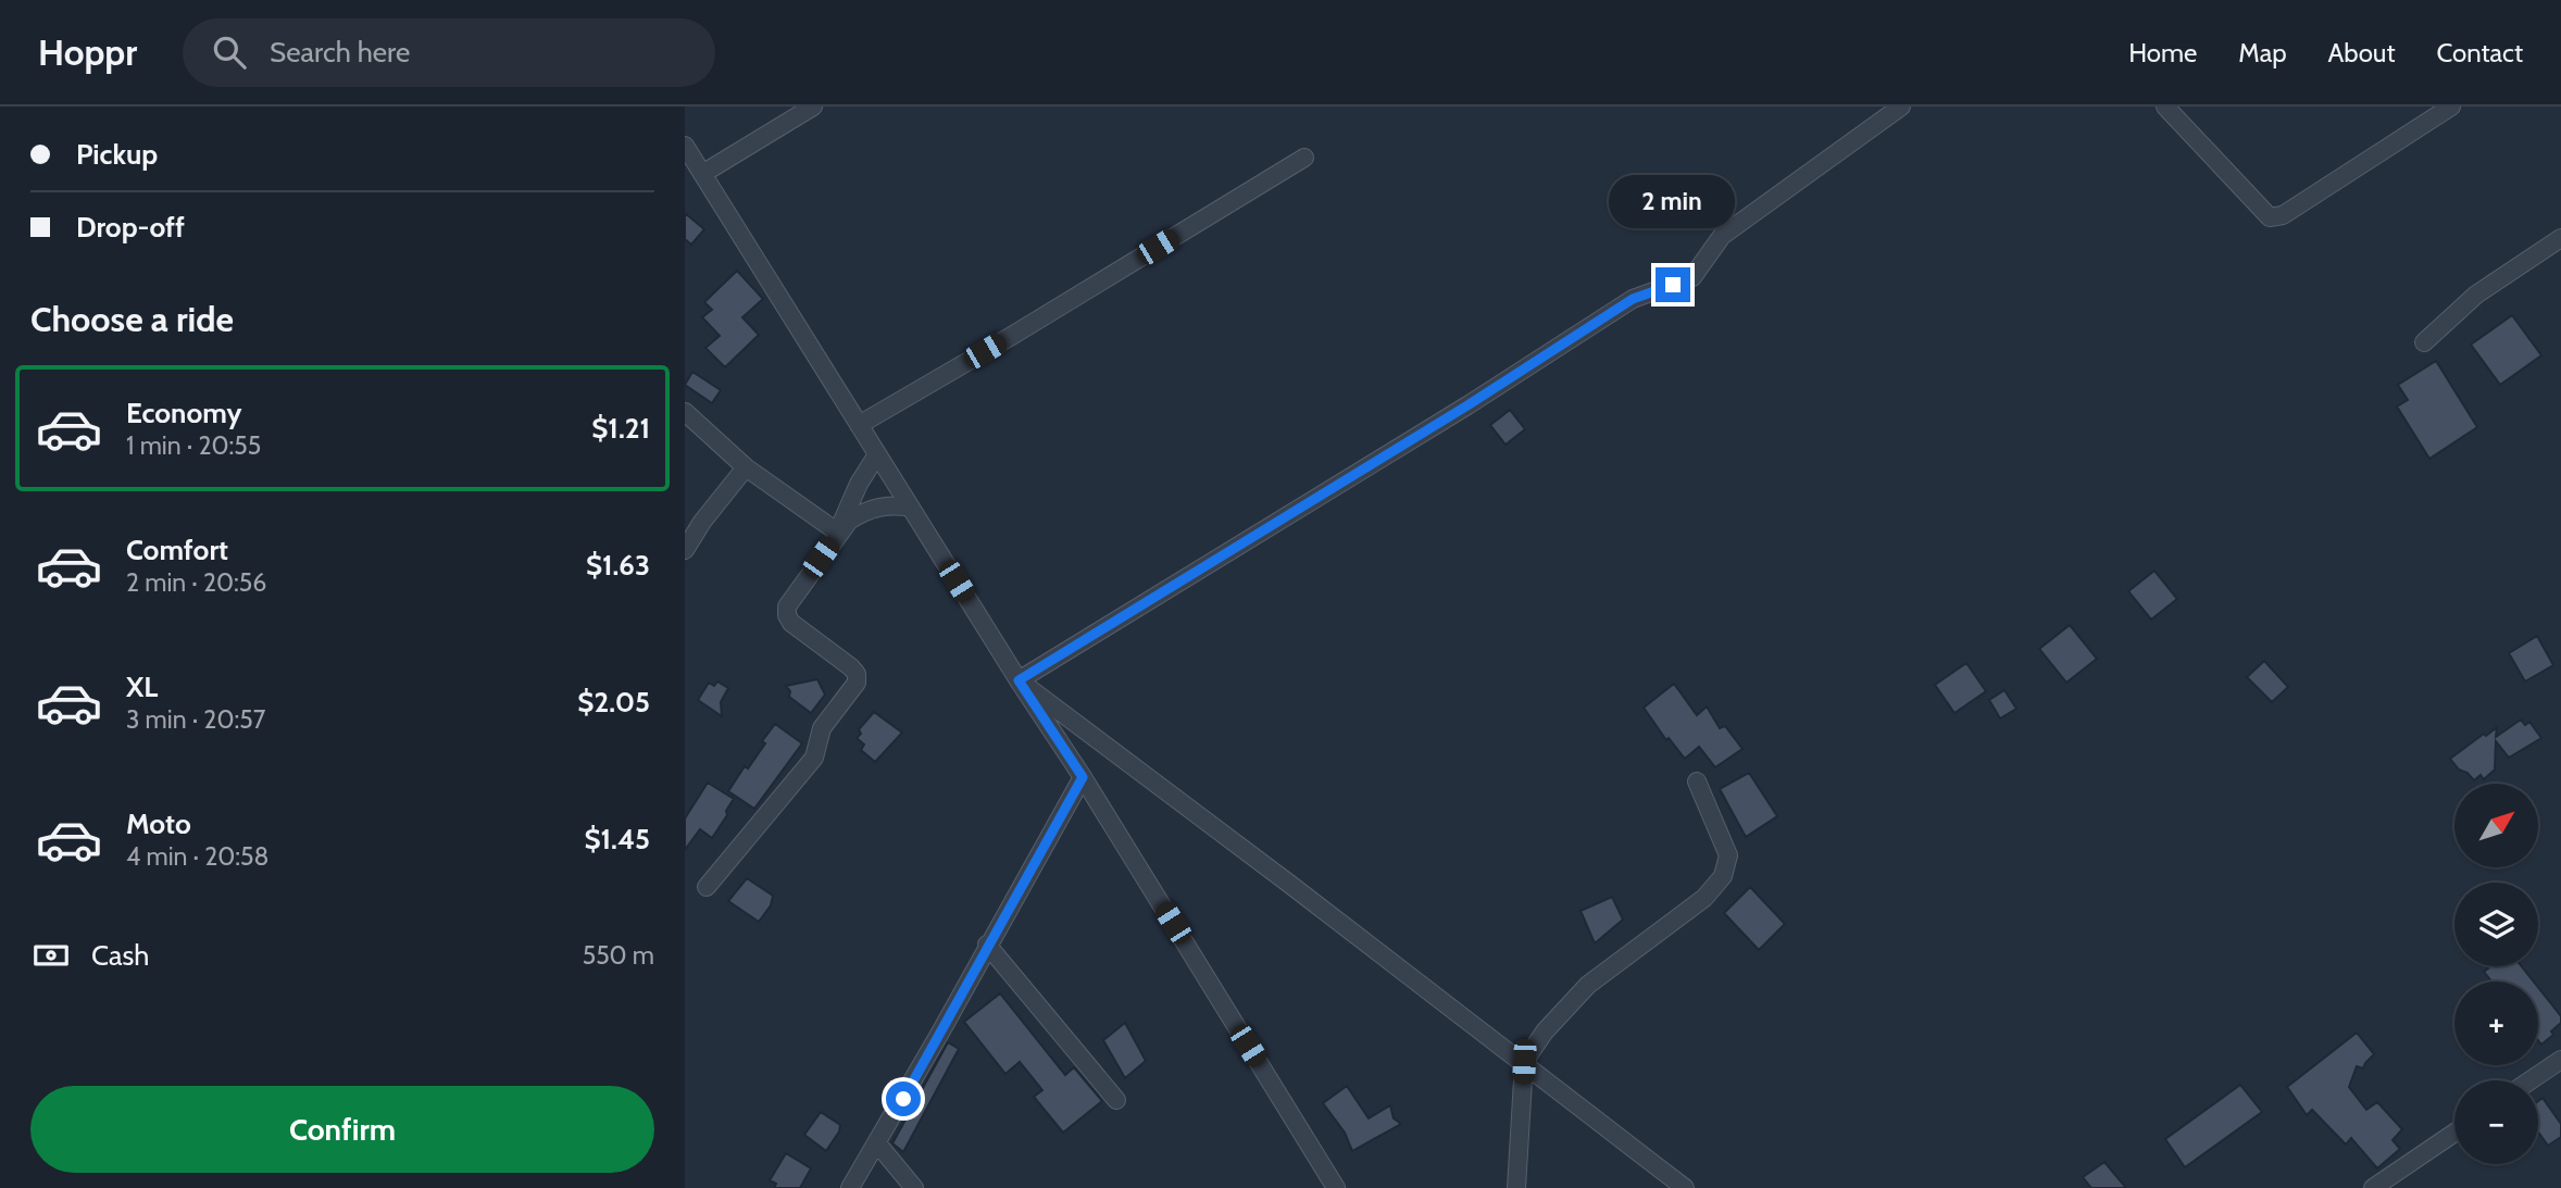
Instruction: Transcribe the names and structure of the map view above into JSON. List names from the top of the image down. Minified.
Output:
{"north":"top right","page":{"header":"Hoppr","search":"Search here","nav":["Home","Map","About","Contact"],"banner":["Pickup","Drop-off"],"bubble":"2 min","heading":"Choose a ride","list":[{"name":"Economy","note":"1 min · 20:55","value":"$1.21"},{"name":"Comfort","note":"2 min · 20:56","value":"$1.63"},{"name":"XL","note":"3 min · 20:57","value":"$2.05"},{"name":"Moto","note":"4 min · 20:58","value":"$1.45"}],"map_buttons":["+","−"],"pay":["Cash","550 m"],"buttons":"Confirm"}}
